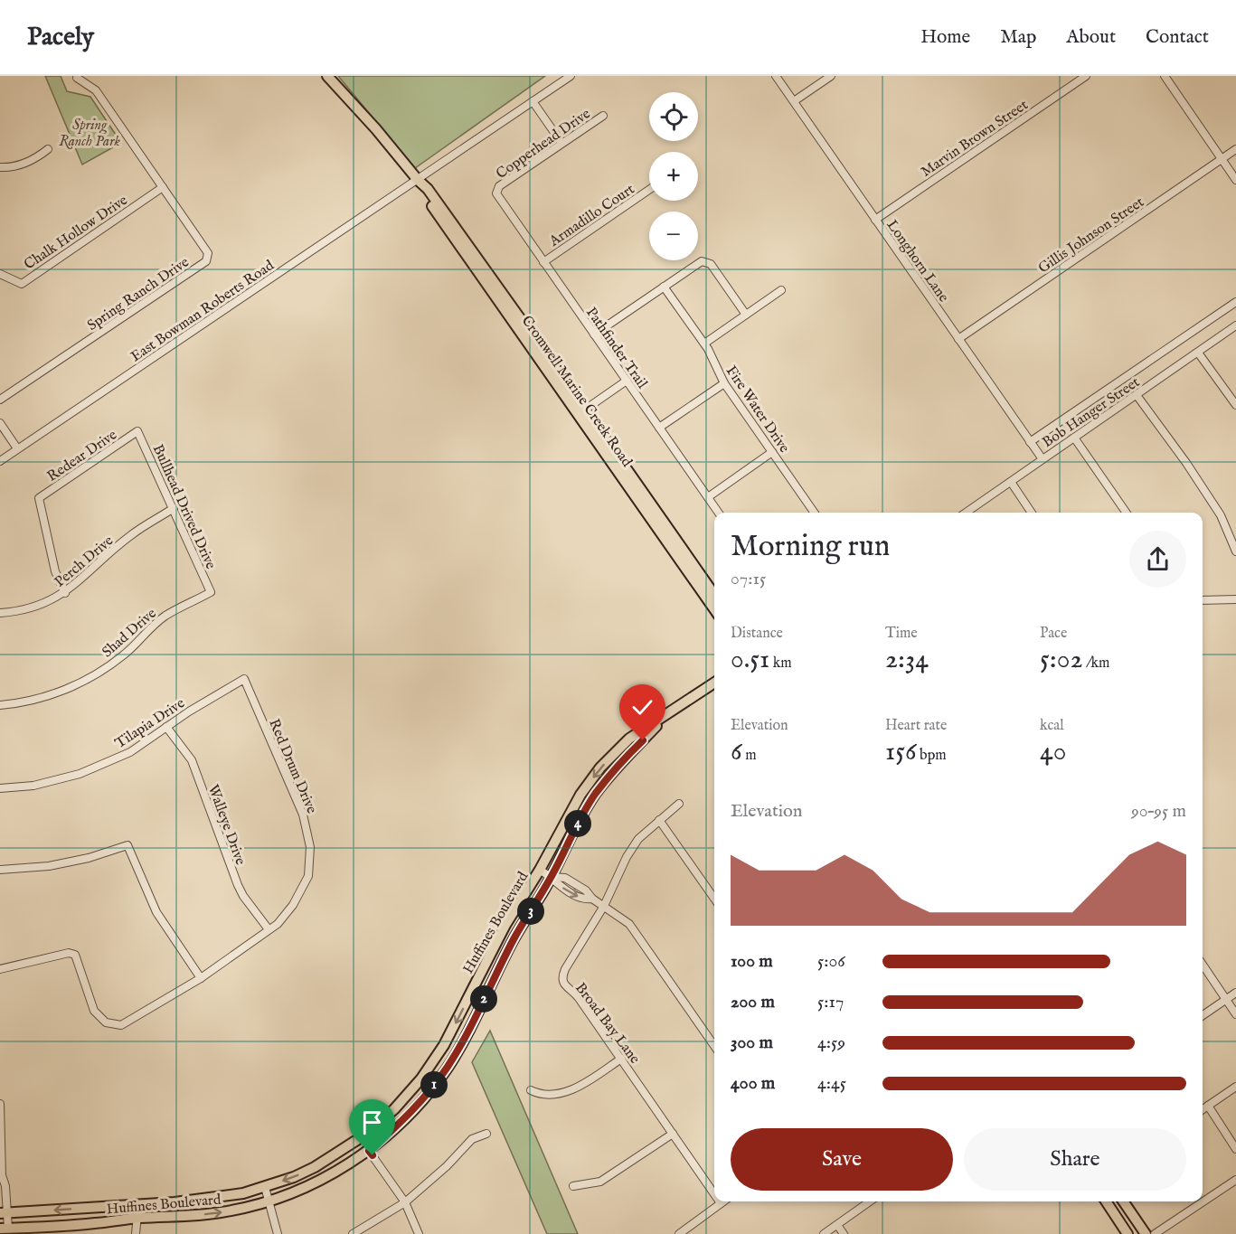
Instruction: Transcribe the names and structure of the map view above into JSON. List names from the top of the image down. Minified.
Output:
{"streets":{"main road":["Cromwell Marine Creek Road","Huffines Boulevard"],"street":["Marvin Brown Street","Copperhead Drive","Armadillo Court","Chalk Hollow Drive","Gillis Johnson Street","Longhorn Lane","Spring Ranch Drive","East Bowman Roberts Road","Pathfinder Trail","Fire Water Drive","Bob Hanger Street","Redear Drive","Bullhead Drived Drive","Perch Drive","Shad Drive","Tilapia Drive","Red Drum Drive","Walleye Drive","Broad Bay Lane"]},"crossings":[["Marvin Brown Street","Longhorn Lane"],["Copperhead Drive","Pathfinder Trail"],["Armadillo Court","Pathfinder Trail"],["Chalk Hollow Drive","Spring Ranch Drive"],["Gillis Johnson Street","Longhorn Lane"],["Longhorn Lane","Bob Hanger Street"],["East Bowman Roberts Road","Cromwell Marine Creek Road"],["Redear Drive","Bullhead Drived Drive"],["Redear Drive","Perch Drive"],["Bullhead Drived Drive","Perch Drive"],["Bullhead Drived Drive","Shad Drive"],["Tilapia Drive","Red Drum Drive"],["Tilapia Drive","Walleye Drive"],["Red Drum Drive","Walleye Drive"]],"parks":["Spring Ranch Park"],"page":{"header":"Pacely","nav":["Home","Map","About","Contact"],"map_buttons":["+","−"],"heading":["Morning run","07:15"],"stats":[["Distance","0.51 km"],["Time","2:34"],["Pace","5:02 /km"],["Elevation","6 m"],["Heart rate","156 bpm"],["kcal","40"]],"chart":["Elevation","90–95 m"],"pins":["4","3","2","1"],"list":[{"name":"100 m","note":"5:06"},{"name":"200 m","note":"5:17"},{"name":"300 m","note":"4:59"},{"name":"400 m","note":"4:45"}],"buttons":["Save","Share"]}}
